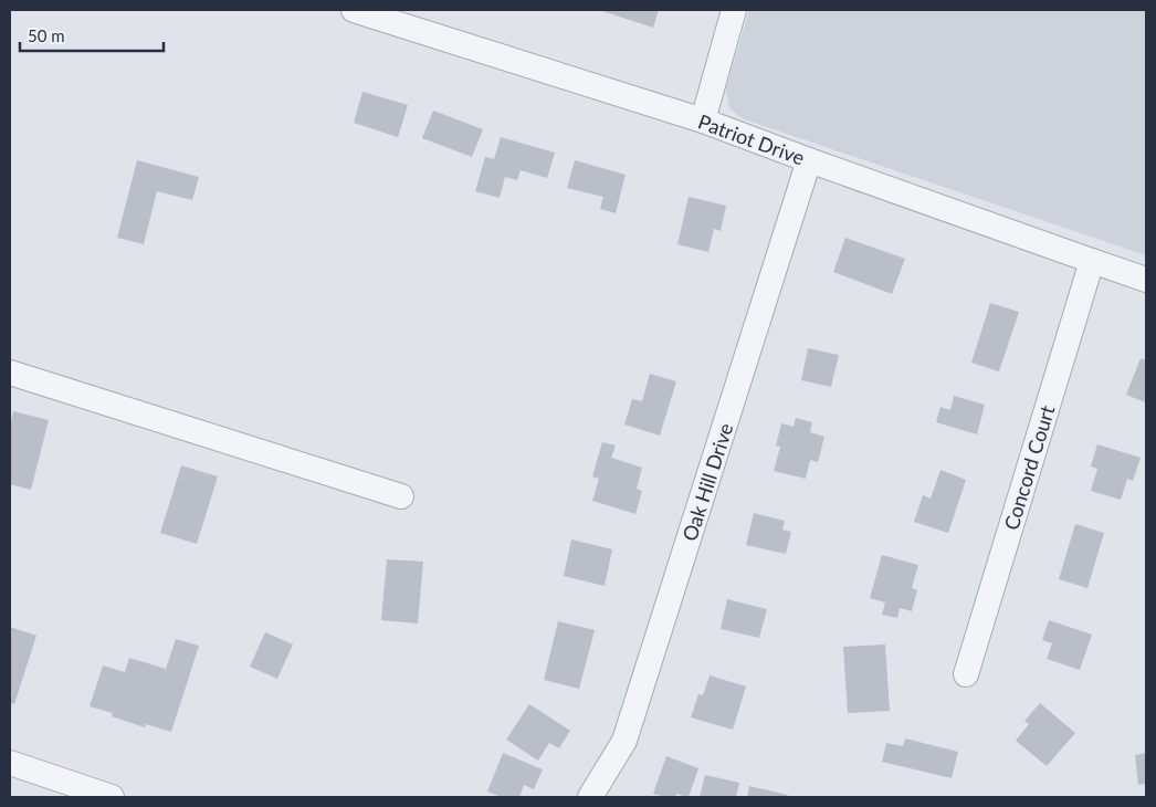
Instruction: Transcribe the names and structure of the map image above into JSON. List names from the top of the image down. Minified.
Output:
{"streets":{"street":["Patriot Drive","Concord Court","Oak Hill Drive"]},"crossings":[["Patriot Drive","Concord Court"],["Patriot Drive","Oak Hill Drive"]],"scale_bar":"50 m"}
